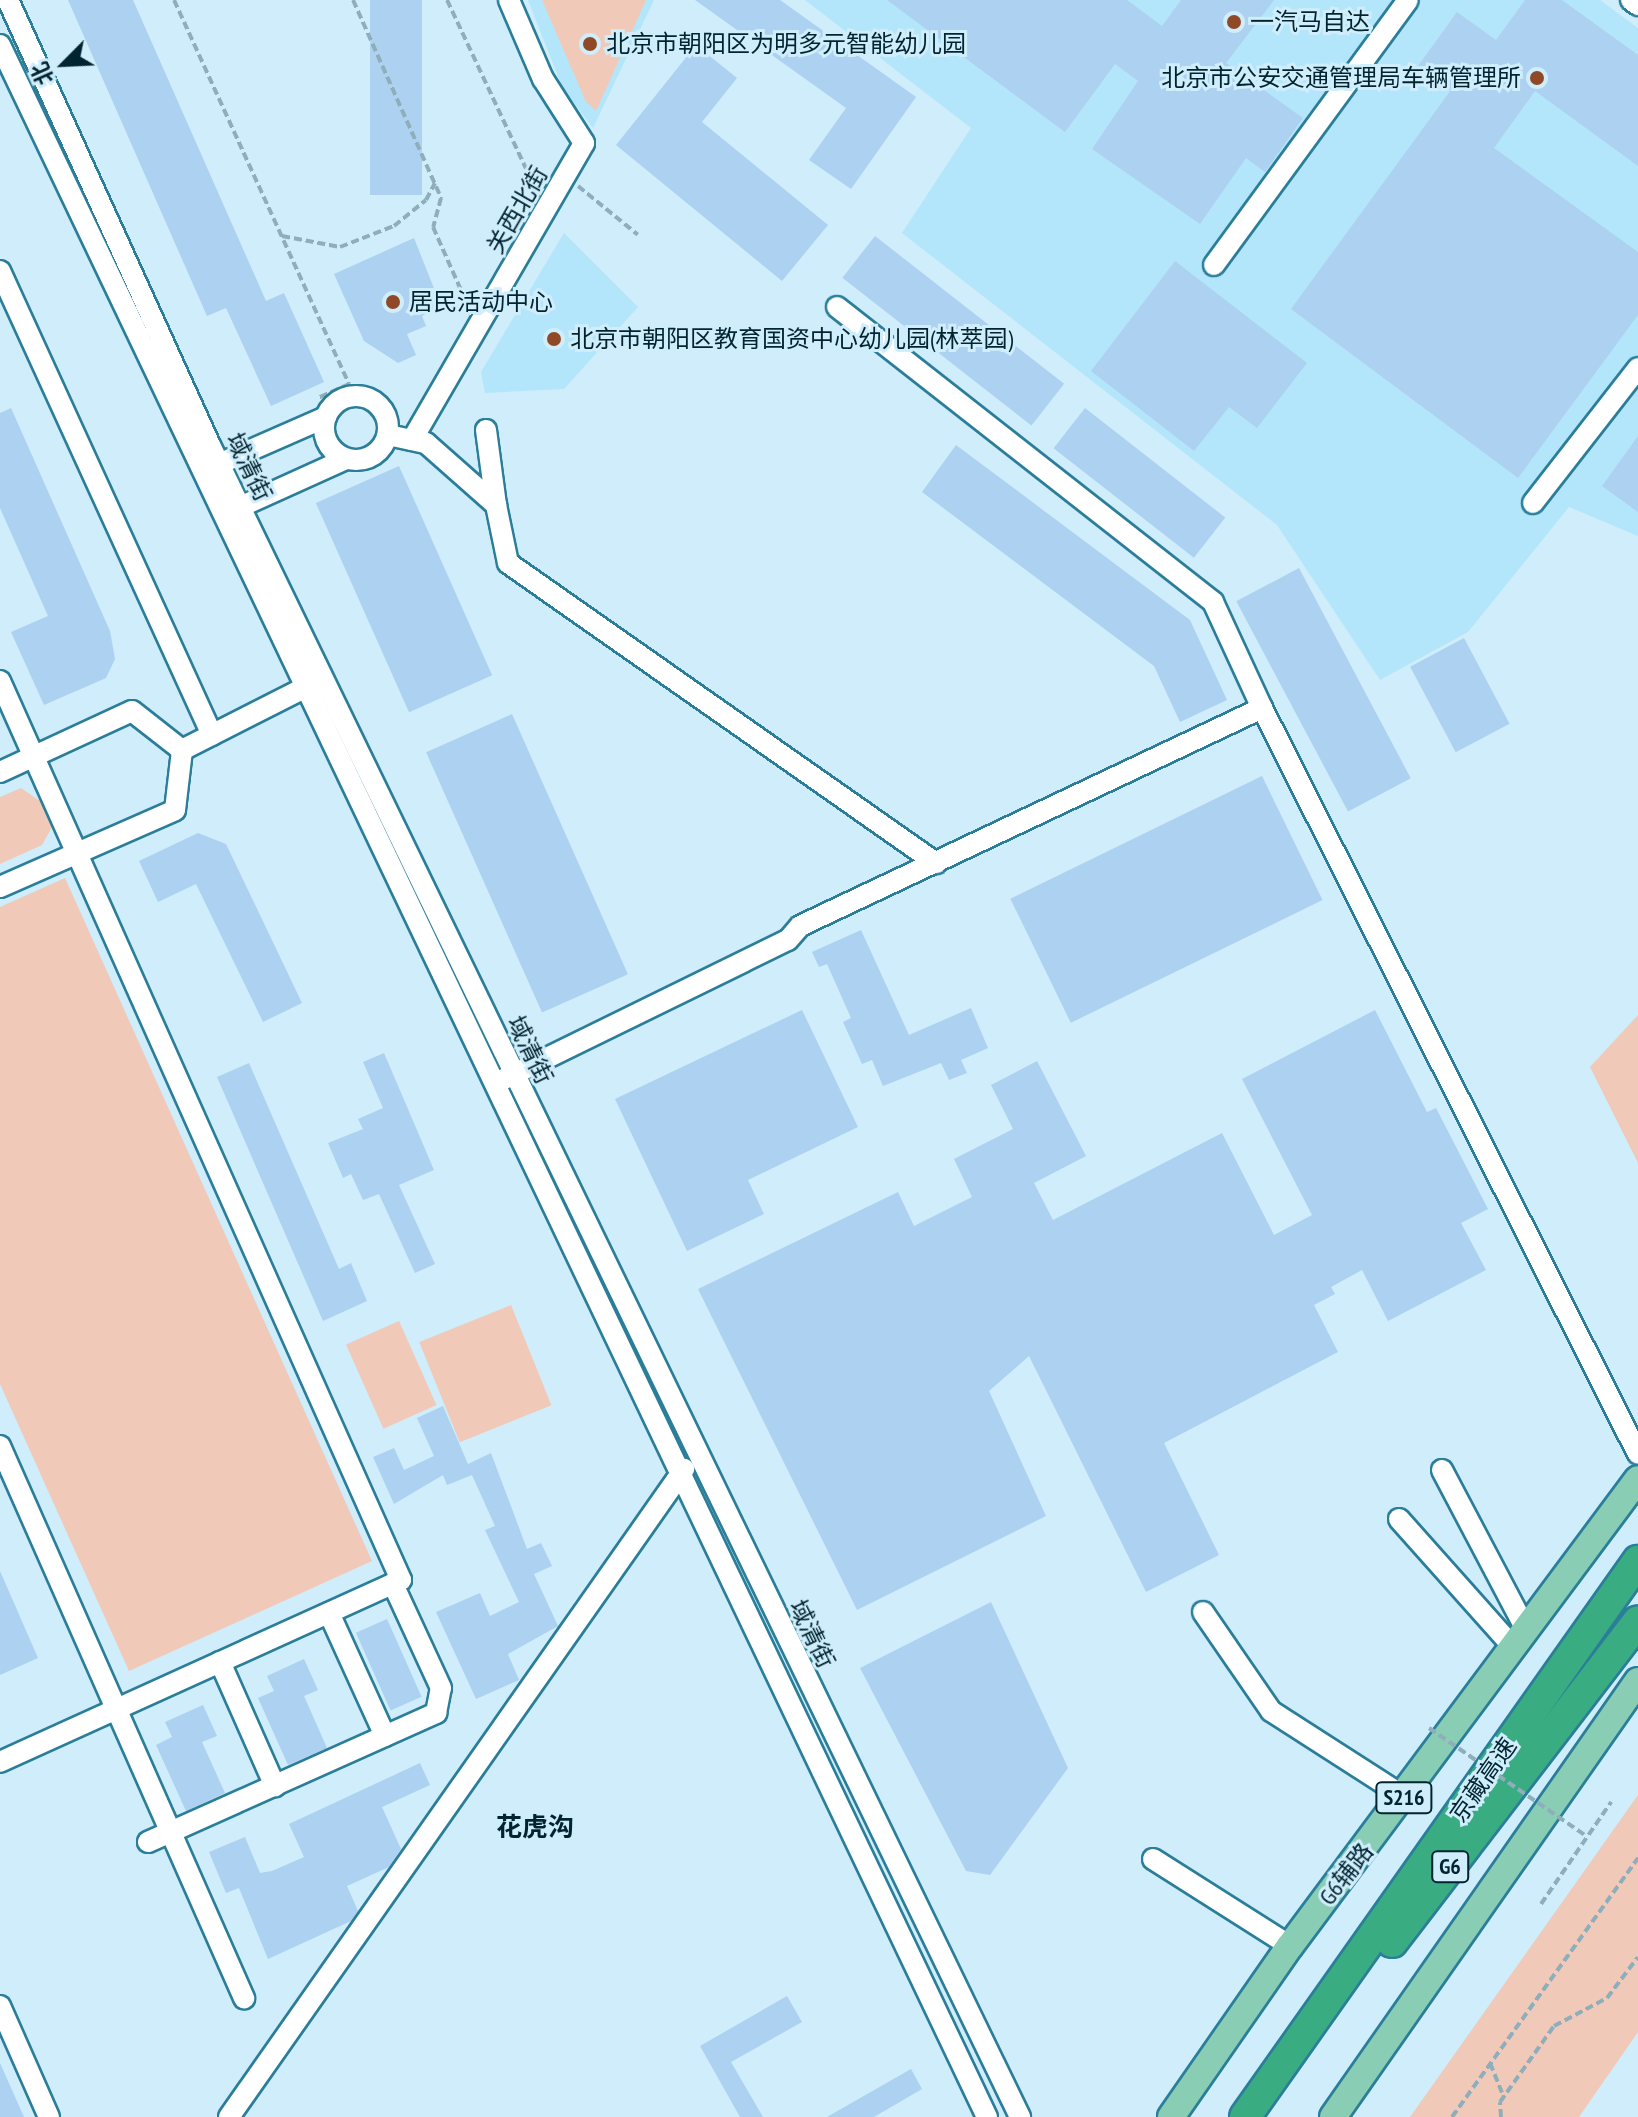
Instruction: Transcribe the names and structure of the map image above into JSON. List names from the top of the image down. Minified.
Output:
{"streets":{"highway":["京藏高速","G6"],"main road":["S216","G6辅路"],"street":["关西北街","域清街"]},"districts":["花虎沟"],"places":["一汽马自达","北京市朝阳区为明多元智能幼儿园","北京市公安交通管理局车辆管理所","居民活动中心","北京市朝阳区教育国资中心幼儿园(林萃园)"],"north":"bottom left"}
